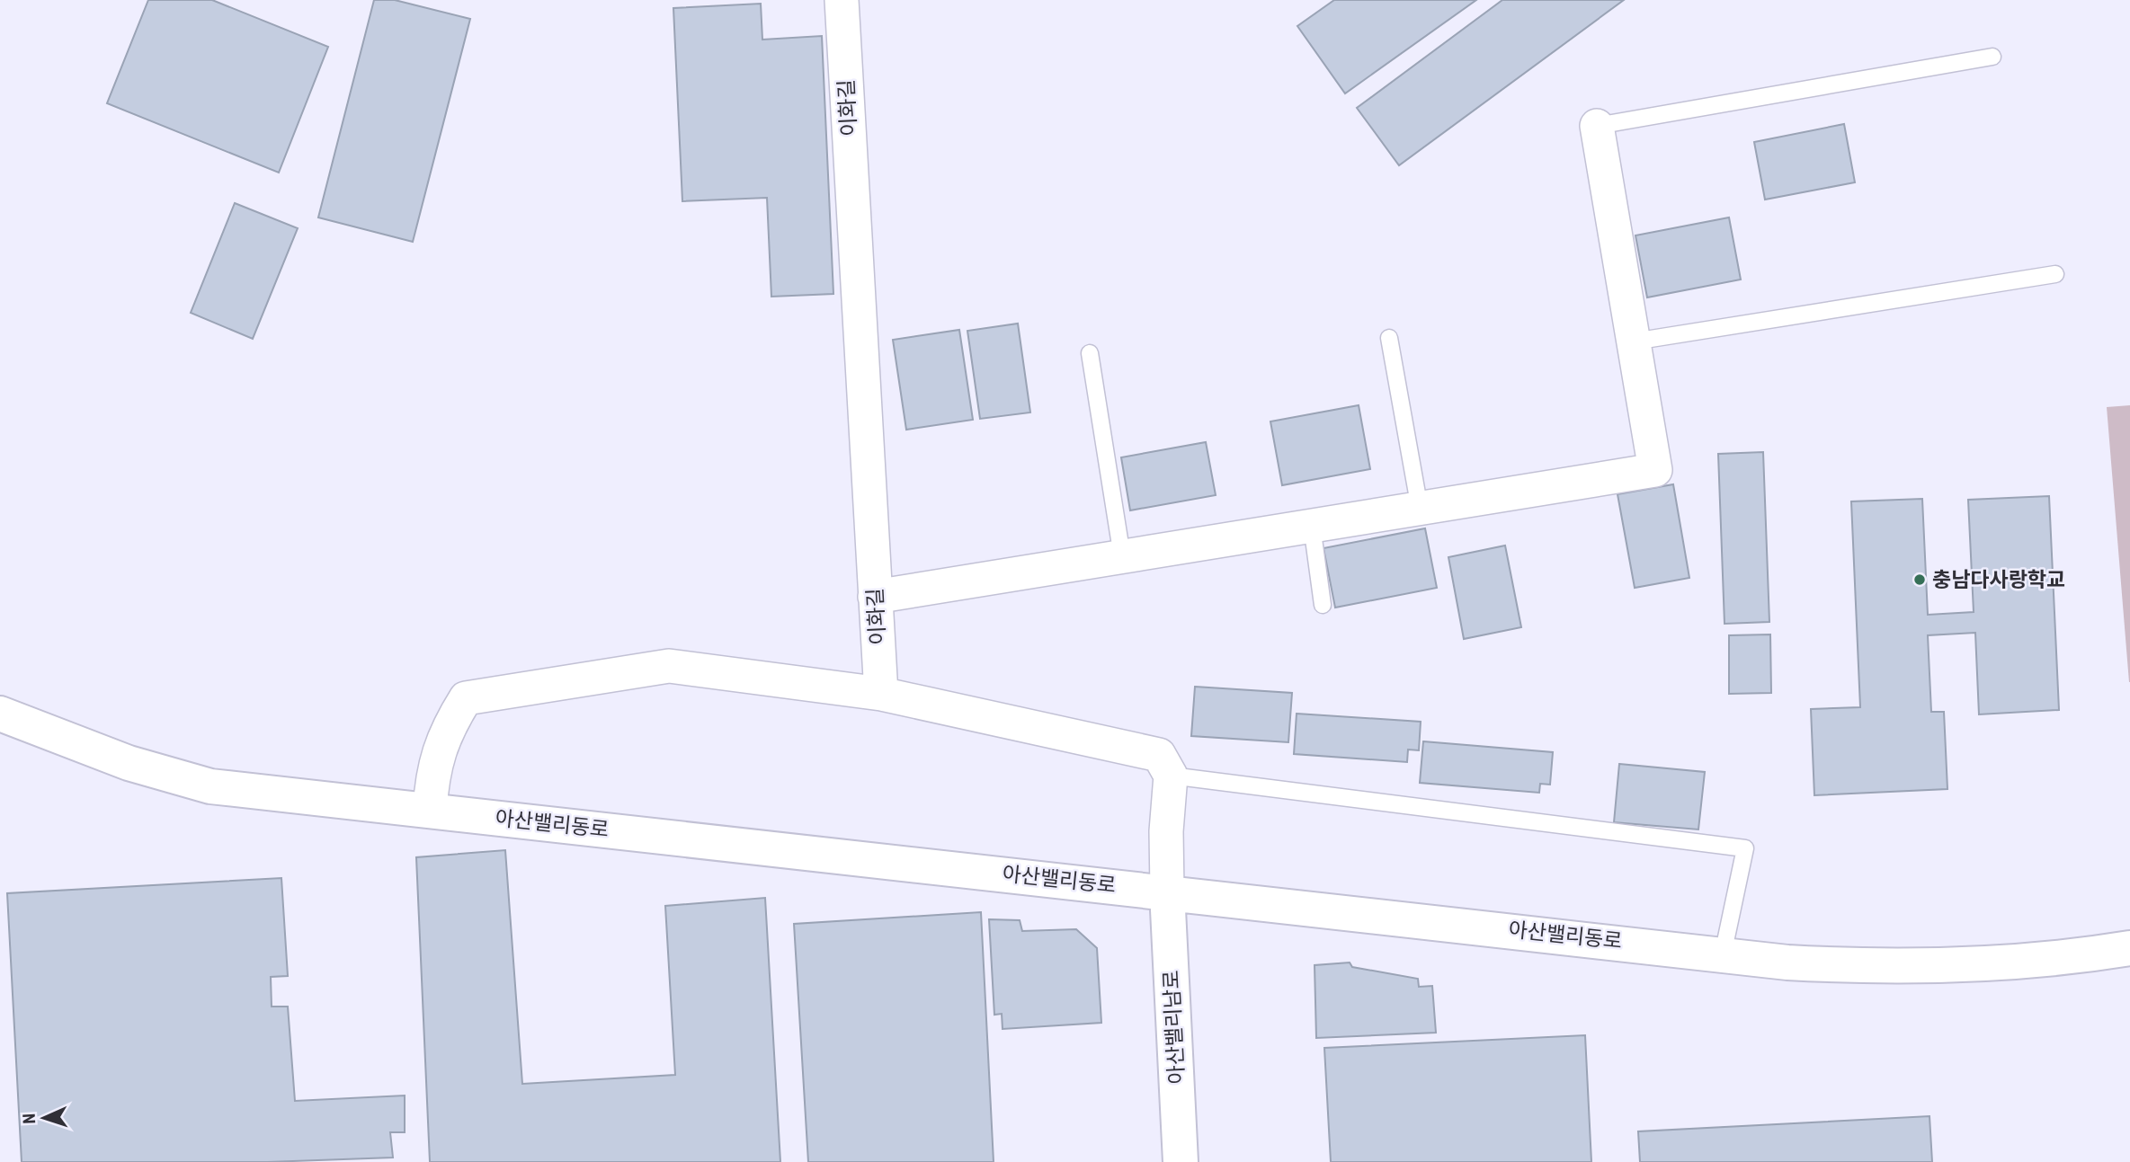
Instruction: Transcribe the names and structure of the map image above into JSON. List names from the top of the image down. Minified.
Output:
{"streets":{"street":["이화길","아산밸리동로","아산밸리남로"]},"crossings":[["아산밸리동로","아산밸리남로"]],"places":["충남다사랑학교"],"north":"left"}
